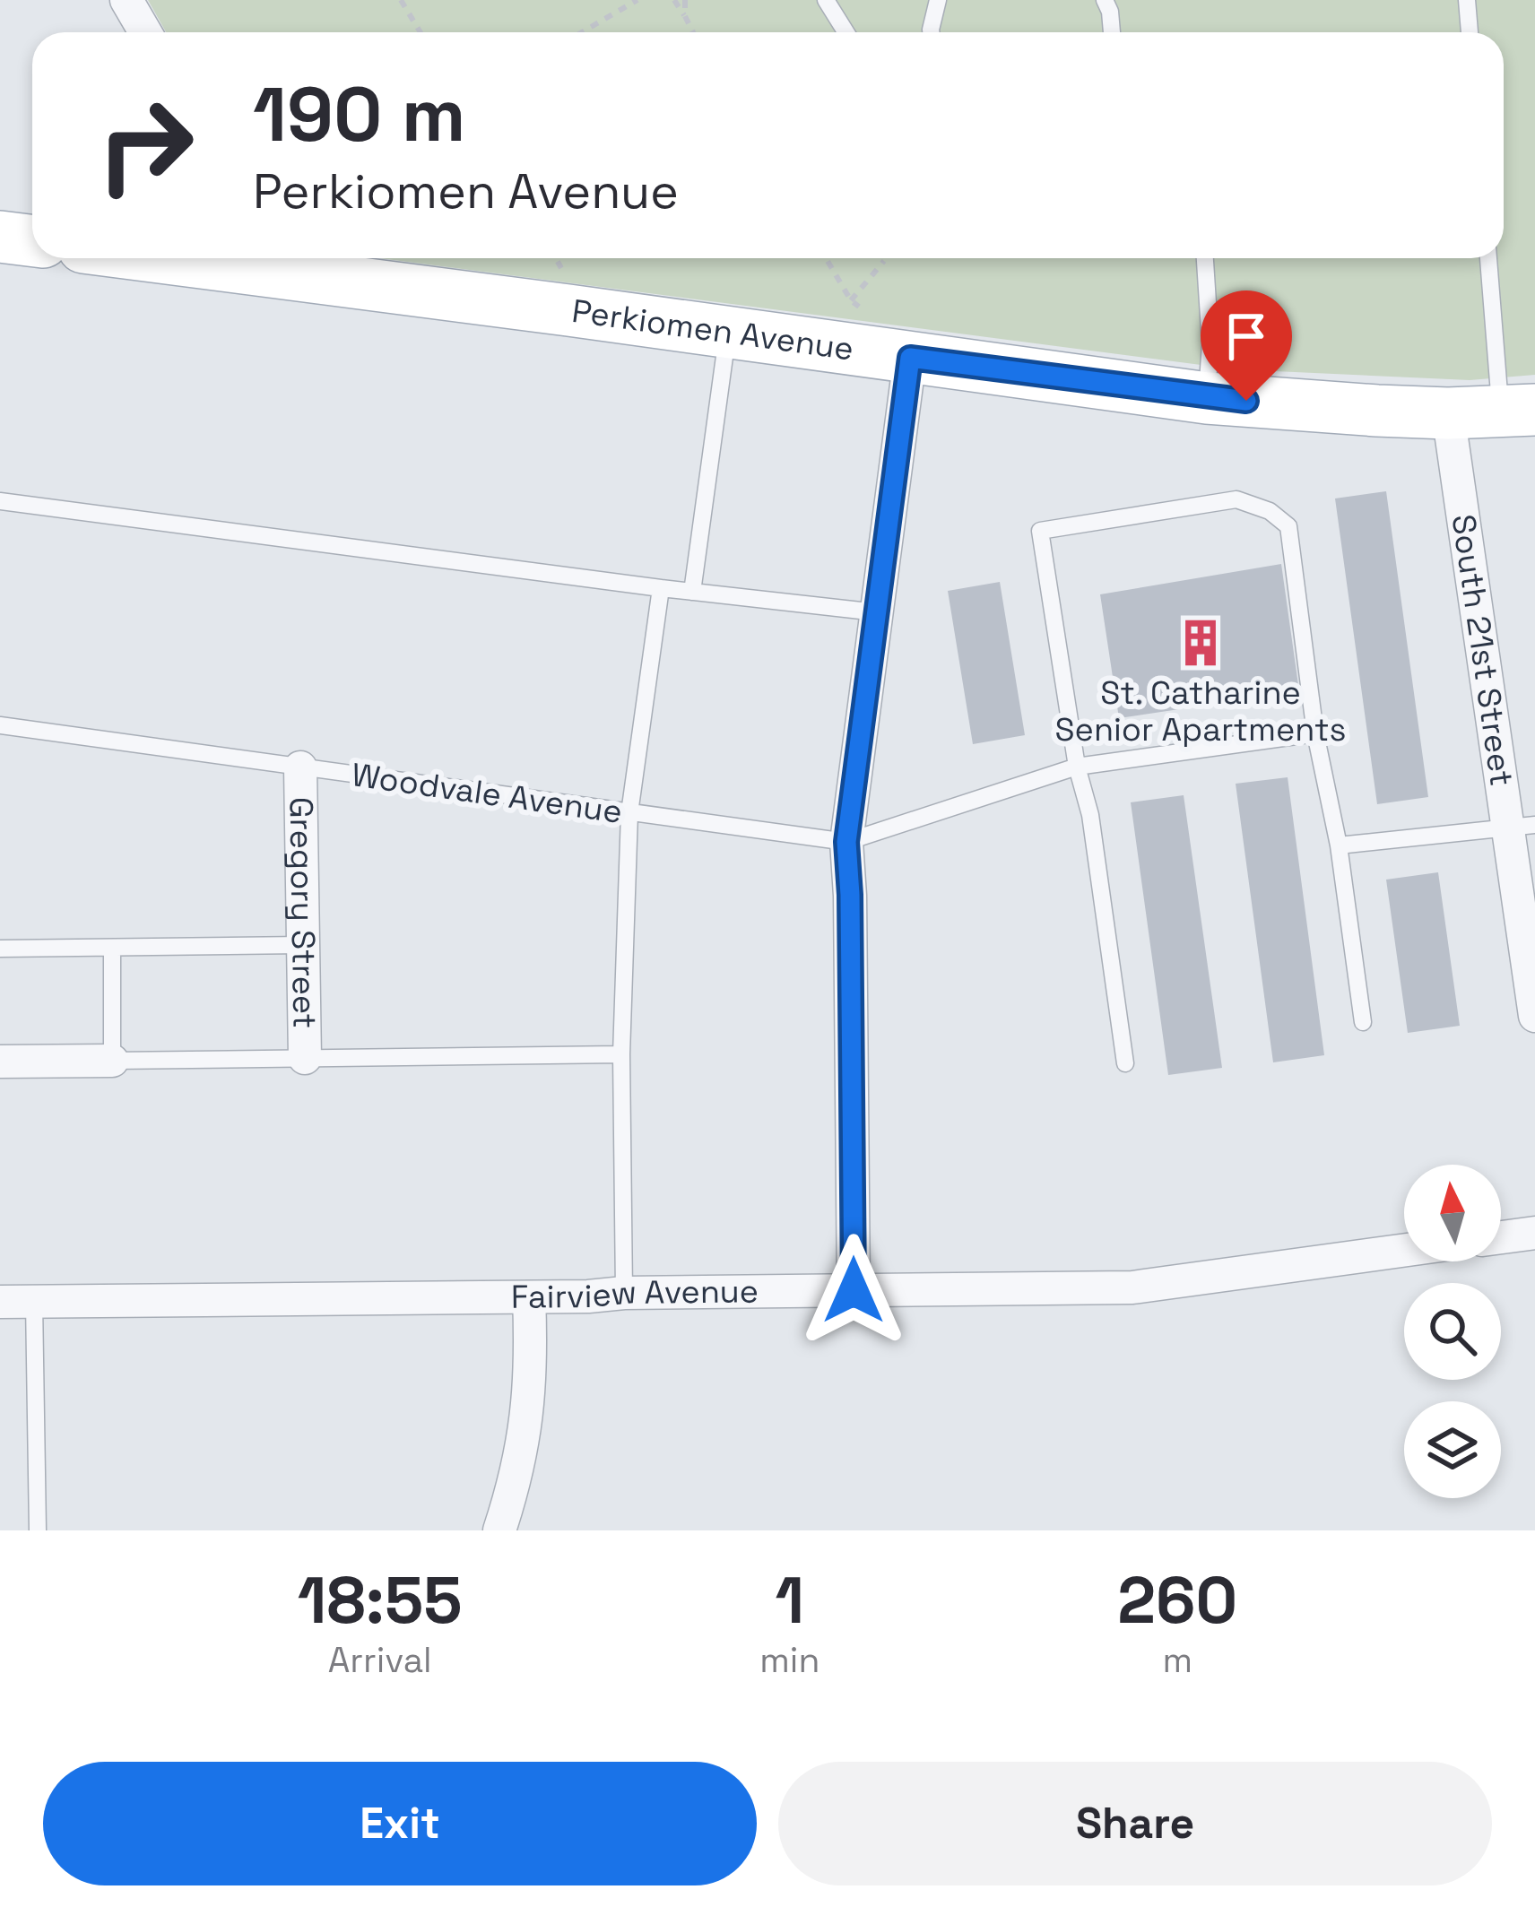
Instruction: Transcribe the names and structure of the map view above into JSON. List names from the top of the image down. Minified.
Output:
{"streets":{"main road":["Perkiomen Avenue"],"street":["South 21st Street","Gregory Street","Fairview Avenue"],"lane":["Woodvale Avenue"]},"crossings":[["Perkiomen Avenue","South 21st Street"],["Woodvale Avenue","Gregory Street"]],"places":{"building":["St. Catharine Senior Apartments"]},"north":"top","page":{"turn":["190 m","Perkiomen Avenue"],"eta":["18:55","Arrival","1","min","260","m"],"buttons":["Exit","Share"]}}
